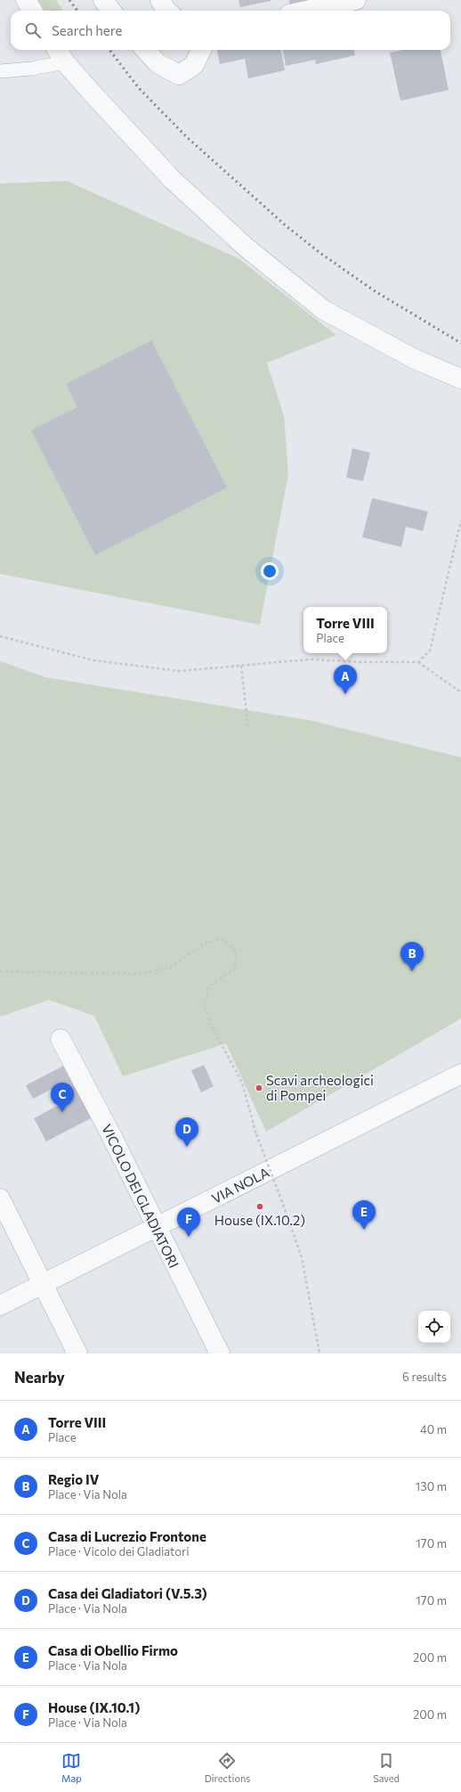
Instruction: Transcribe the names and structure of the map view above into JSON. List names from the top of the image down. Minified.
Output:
{"streets":{"street":["VIA NOLA","VICOLO DEI GLADIATORI"]},"crossings":[["VIA NOLA","VICOLO DEI GLADIATORI"]],"places":["Scavi archeologici di Pompei","House (IX.10.2)"],"page":{"search":"Search here","popup":["Torre VIII","Place"],"pins":["A","B","C","D","E","F"],"heading":["Nearby","6 results"],"list":[{"mark":"A","name":"Torre VIII","note":"Place","value":"40 m"},{"mark":"B","name":"Regio IV","note":"Place · Via Nola","value":"130 m"},{"mark":"C","name":"Casa di Lucrezio Frontone","note":"Place · Vicolo dei Gladiatori","value":"170 m"},{"mark":"D","name":"Casa dei Gladiatori (V.5.3)","note":"Place · Via Nola","value":"170 m"},{"mark":"E","name":"Casa di Obellio Firmo","note":"Place · Via Nola","value":"200 m"},{"mark":"F","name":"House (IX.10.1)","note":"Place · Via Nola","value":"200 m"}],"nav":["Map","Directions","Saved"]}}
